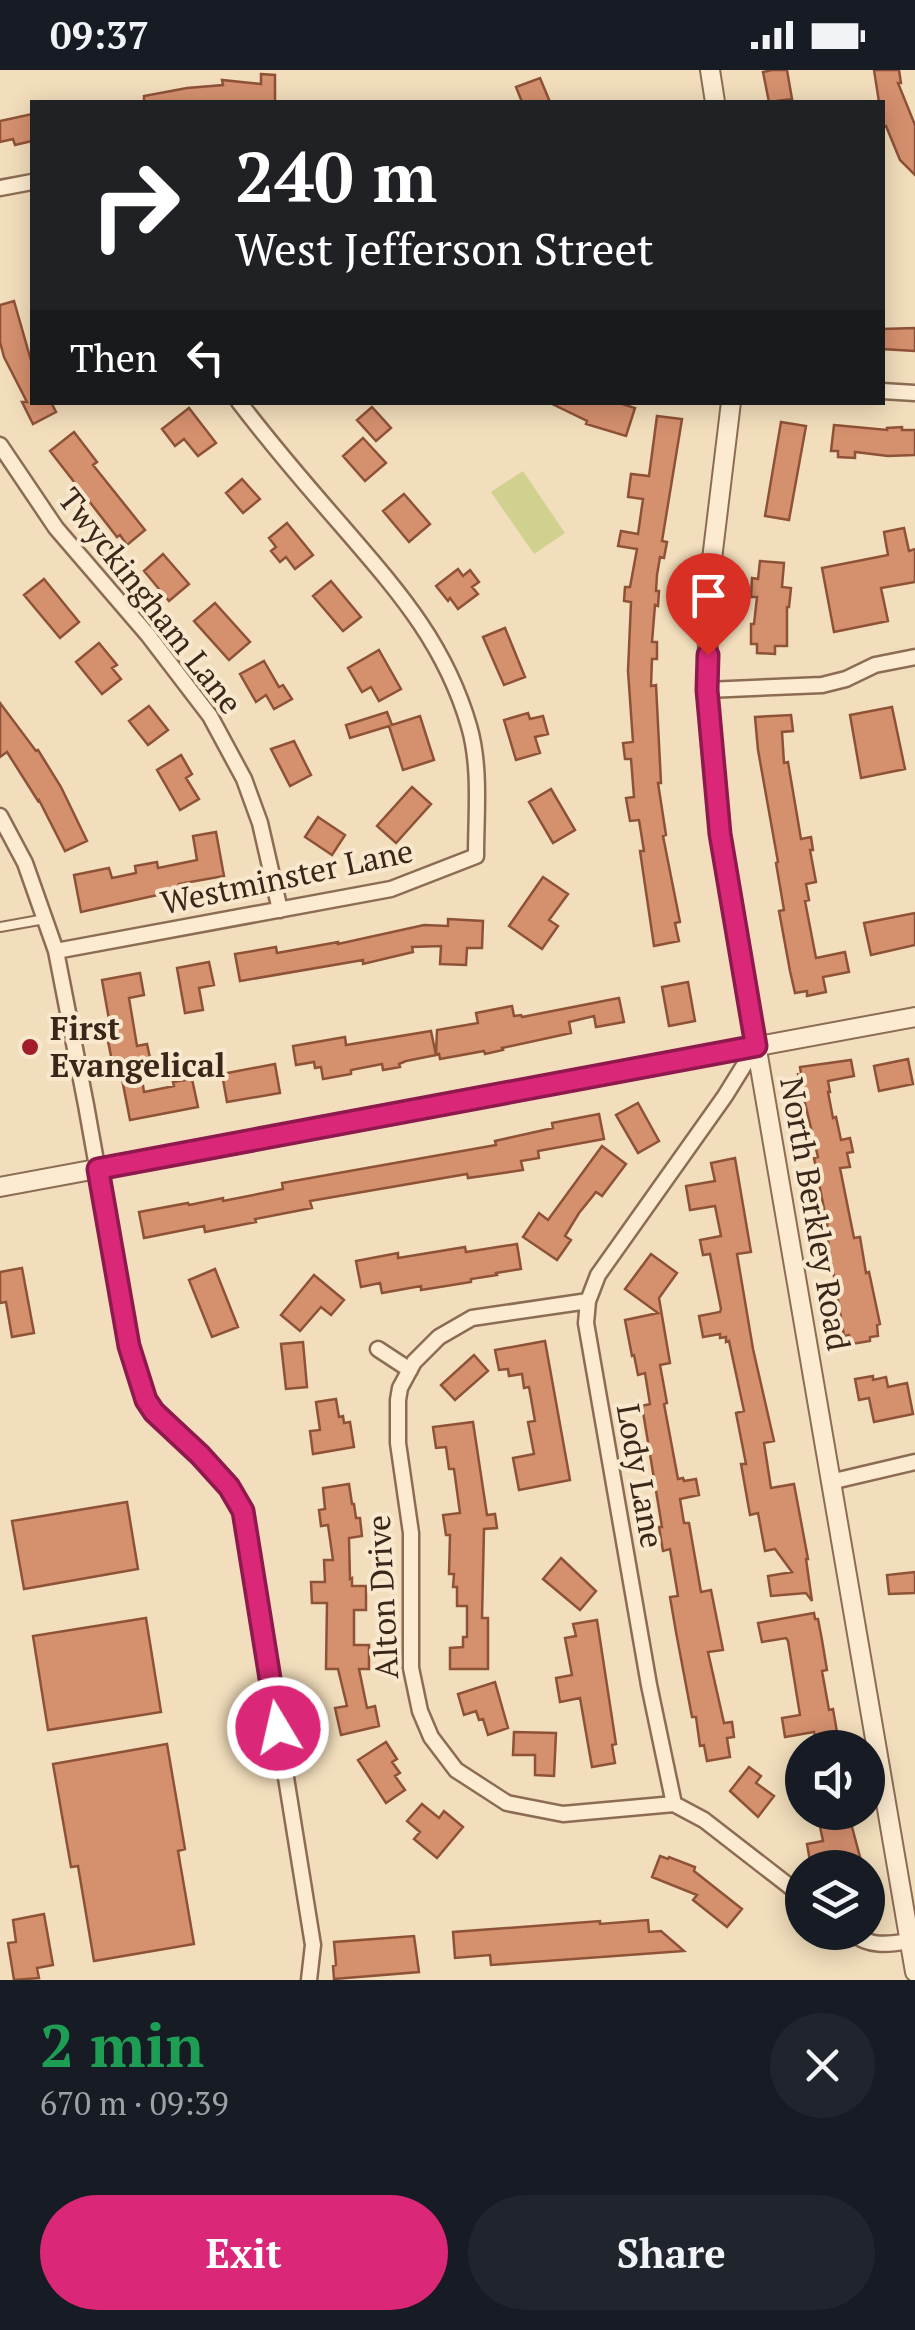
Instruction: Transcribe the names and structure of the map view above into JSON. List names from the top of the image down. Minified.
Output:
{"streets":{"street":["Twyckingham Lane","Westminster Lane","North Berkley Road","Lody Lane","Alton Drive"]},"crossings":[["Twyckingham Lane","Westminster Lane"],["Lody Lane","Alton Drive"]],"places":["First Evangelical"],"page":{"status":"09:37","turn":["240 m","West Jefferson Street"],"then":"Then","heading":["2 min","670 m · 09:39"],"buttons":["Exit","Share"]}}
